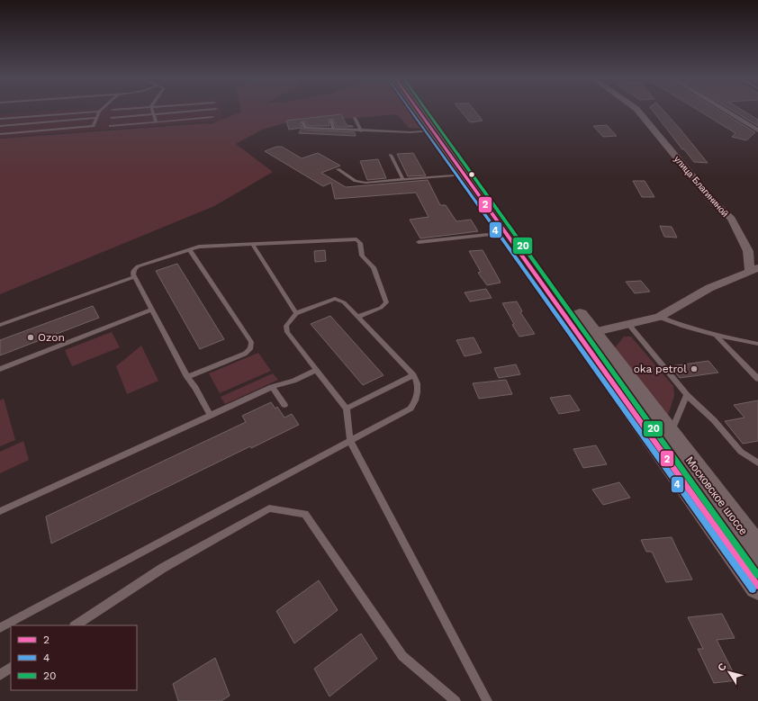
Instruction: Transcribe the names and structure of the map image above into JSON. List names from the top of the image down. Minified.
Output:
{"streets":{"main road":["Московское шоссе"],"street":["улица Благининой"]},"crossings":[["улица Благининой","Московское шоссе"]],"places":["Ozon","oka petrol"],"lines":["transit line 2","transit line 4","transit line 20"],"legend":["2","4","20"],"north":"top left"}
